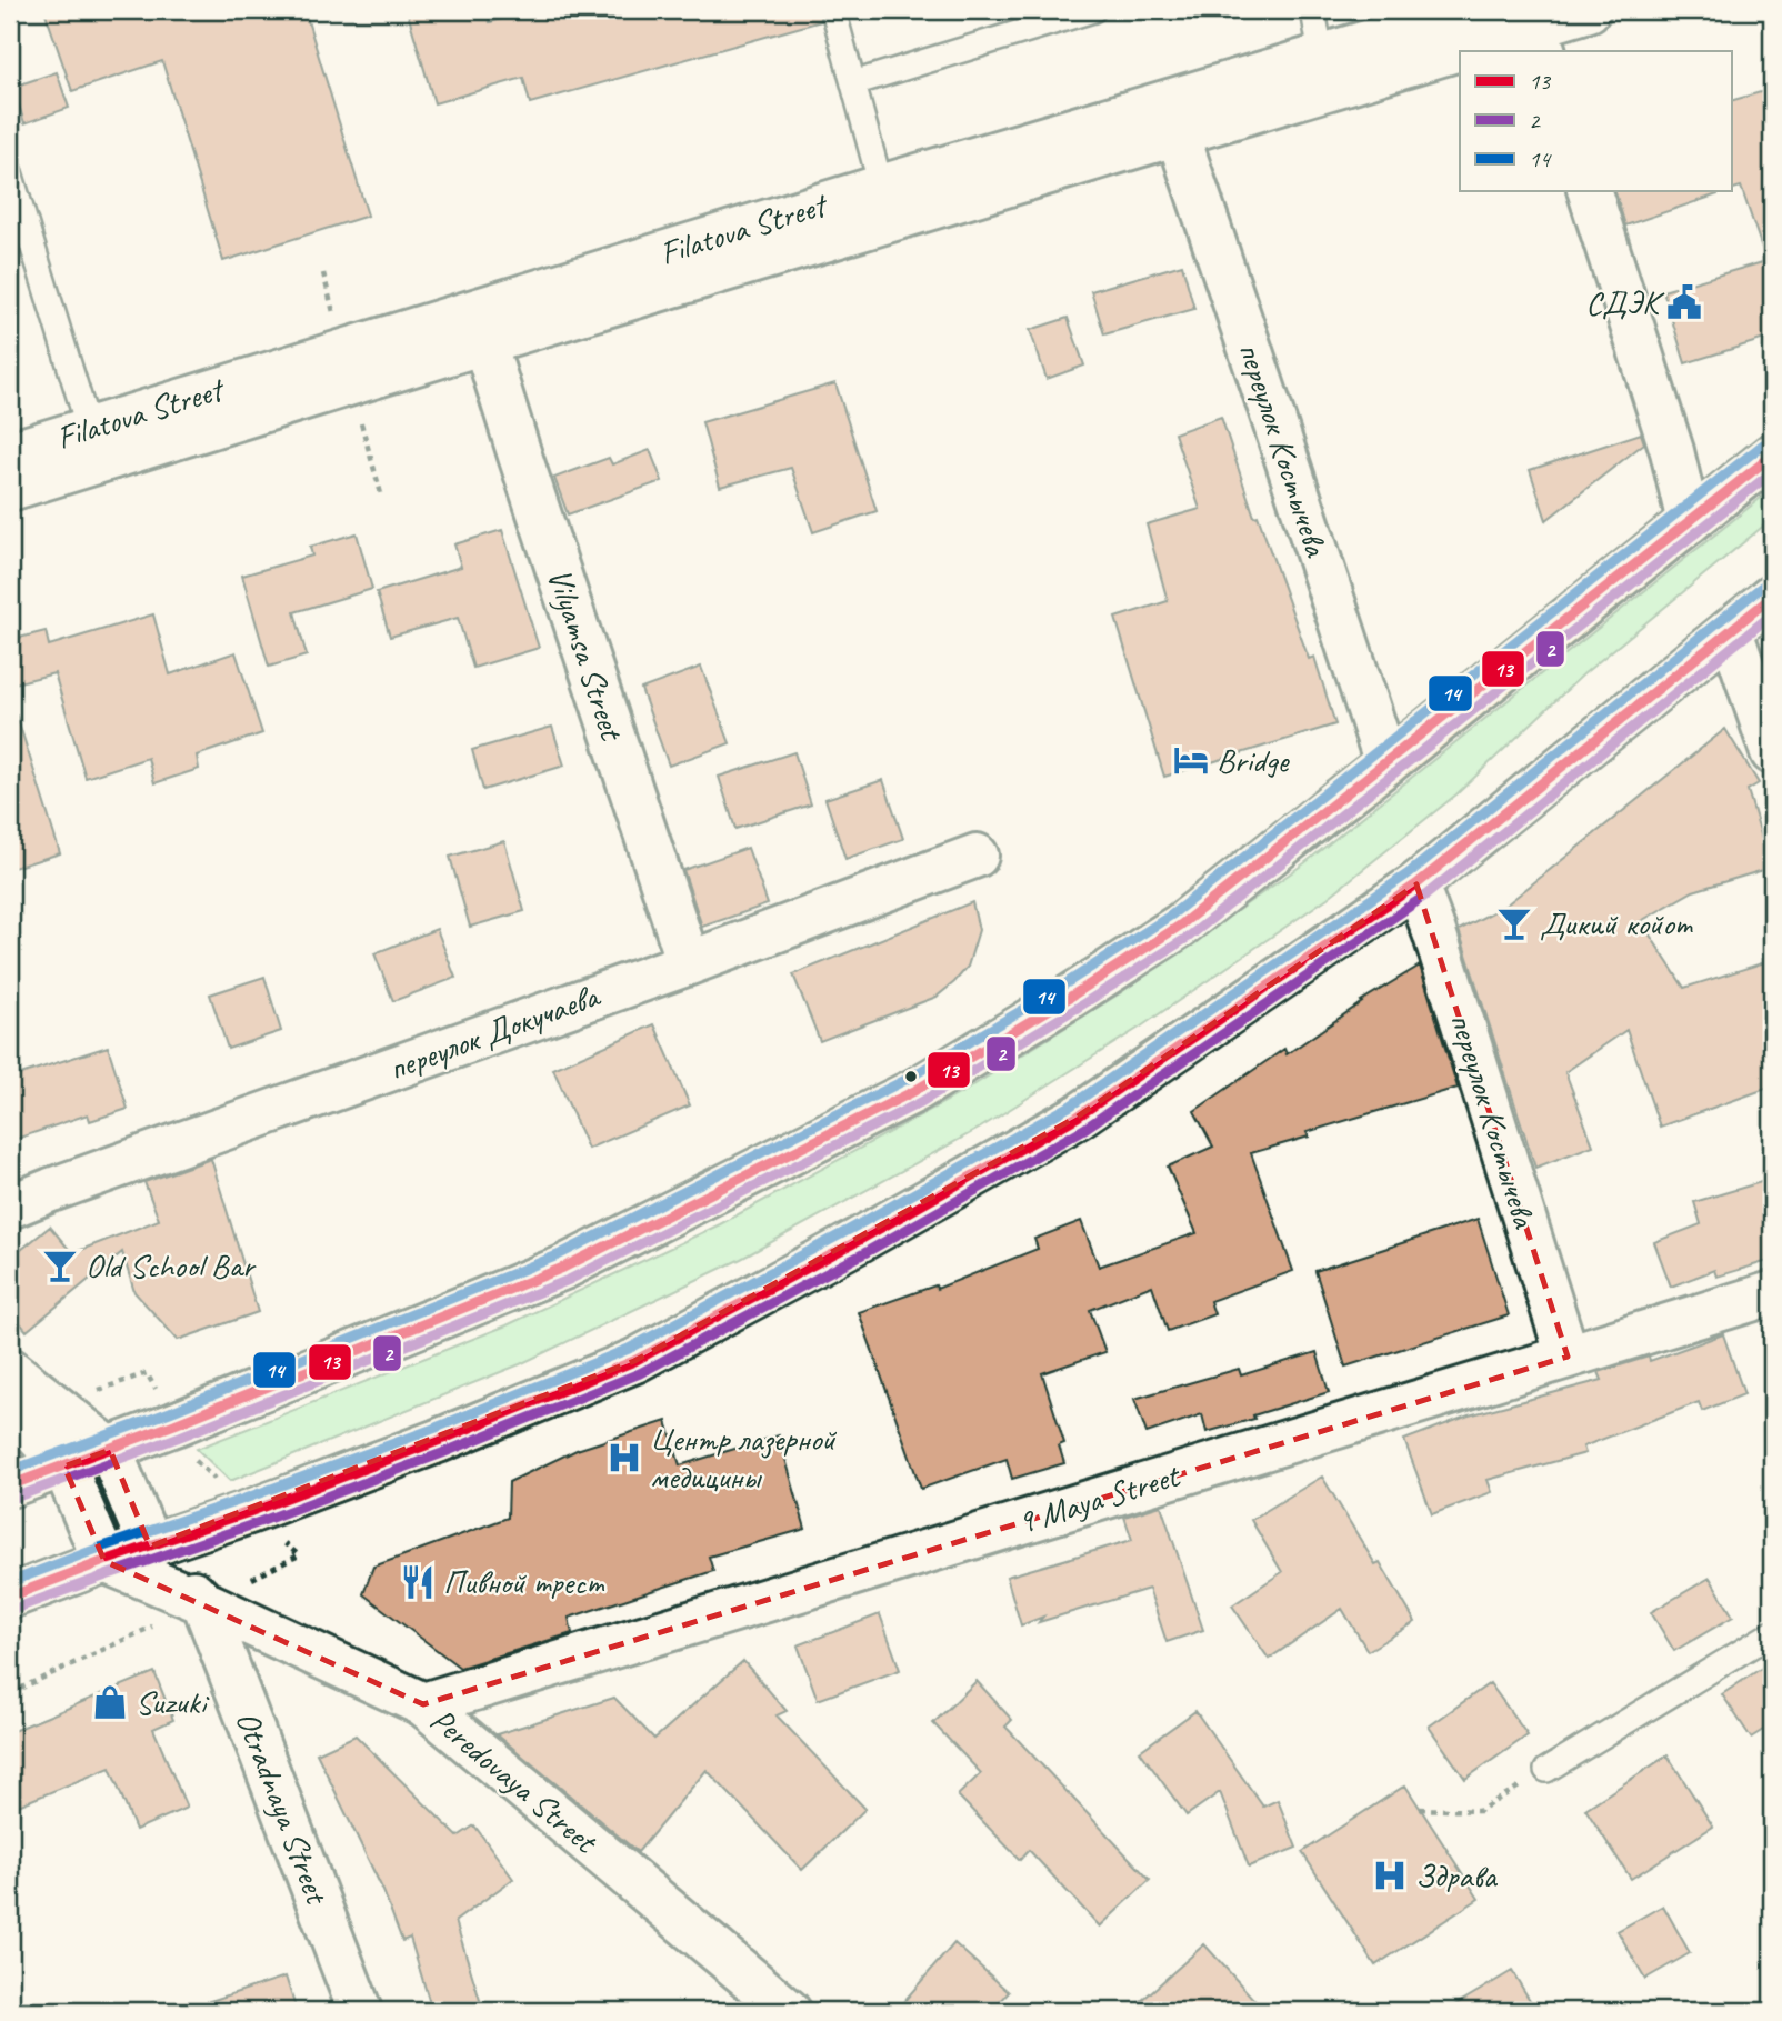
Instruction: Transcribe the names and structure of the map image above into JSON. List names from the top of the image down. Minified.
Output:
{"streets":{"street":["Filatova Street","переулок Костычева","Vilyamsa Street","переулок Докучаева","9 Maya Street","Peredovaya Street","Otradnaya Street"]},"crossings":[["переулок Костычева","9 Maya Street"],["Vilyamsa Street","переулок Докучаева"],["9 Maya Street","Peredovaya Street"],["Peredovaya Street","Otradnaya Street"]],"places":{"public building":["СДЭК"],"hotel":["Bridge"],"bar":["Дикий койот","Old School Bar"],"hospital":["Центр лазерной медицины","Здрава"],"restaurant":["Пивной трест"],"shop":["Suzuki"]},"lines":["transit line 14","transit line 13","transit line 2"],"legend":["13","2","14"]}
